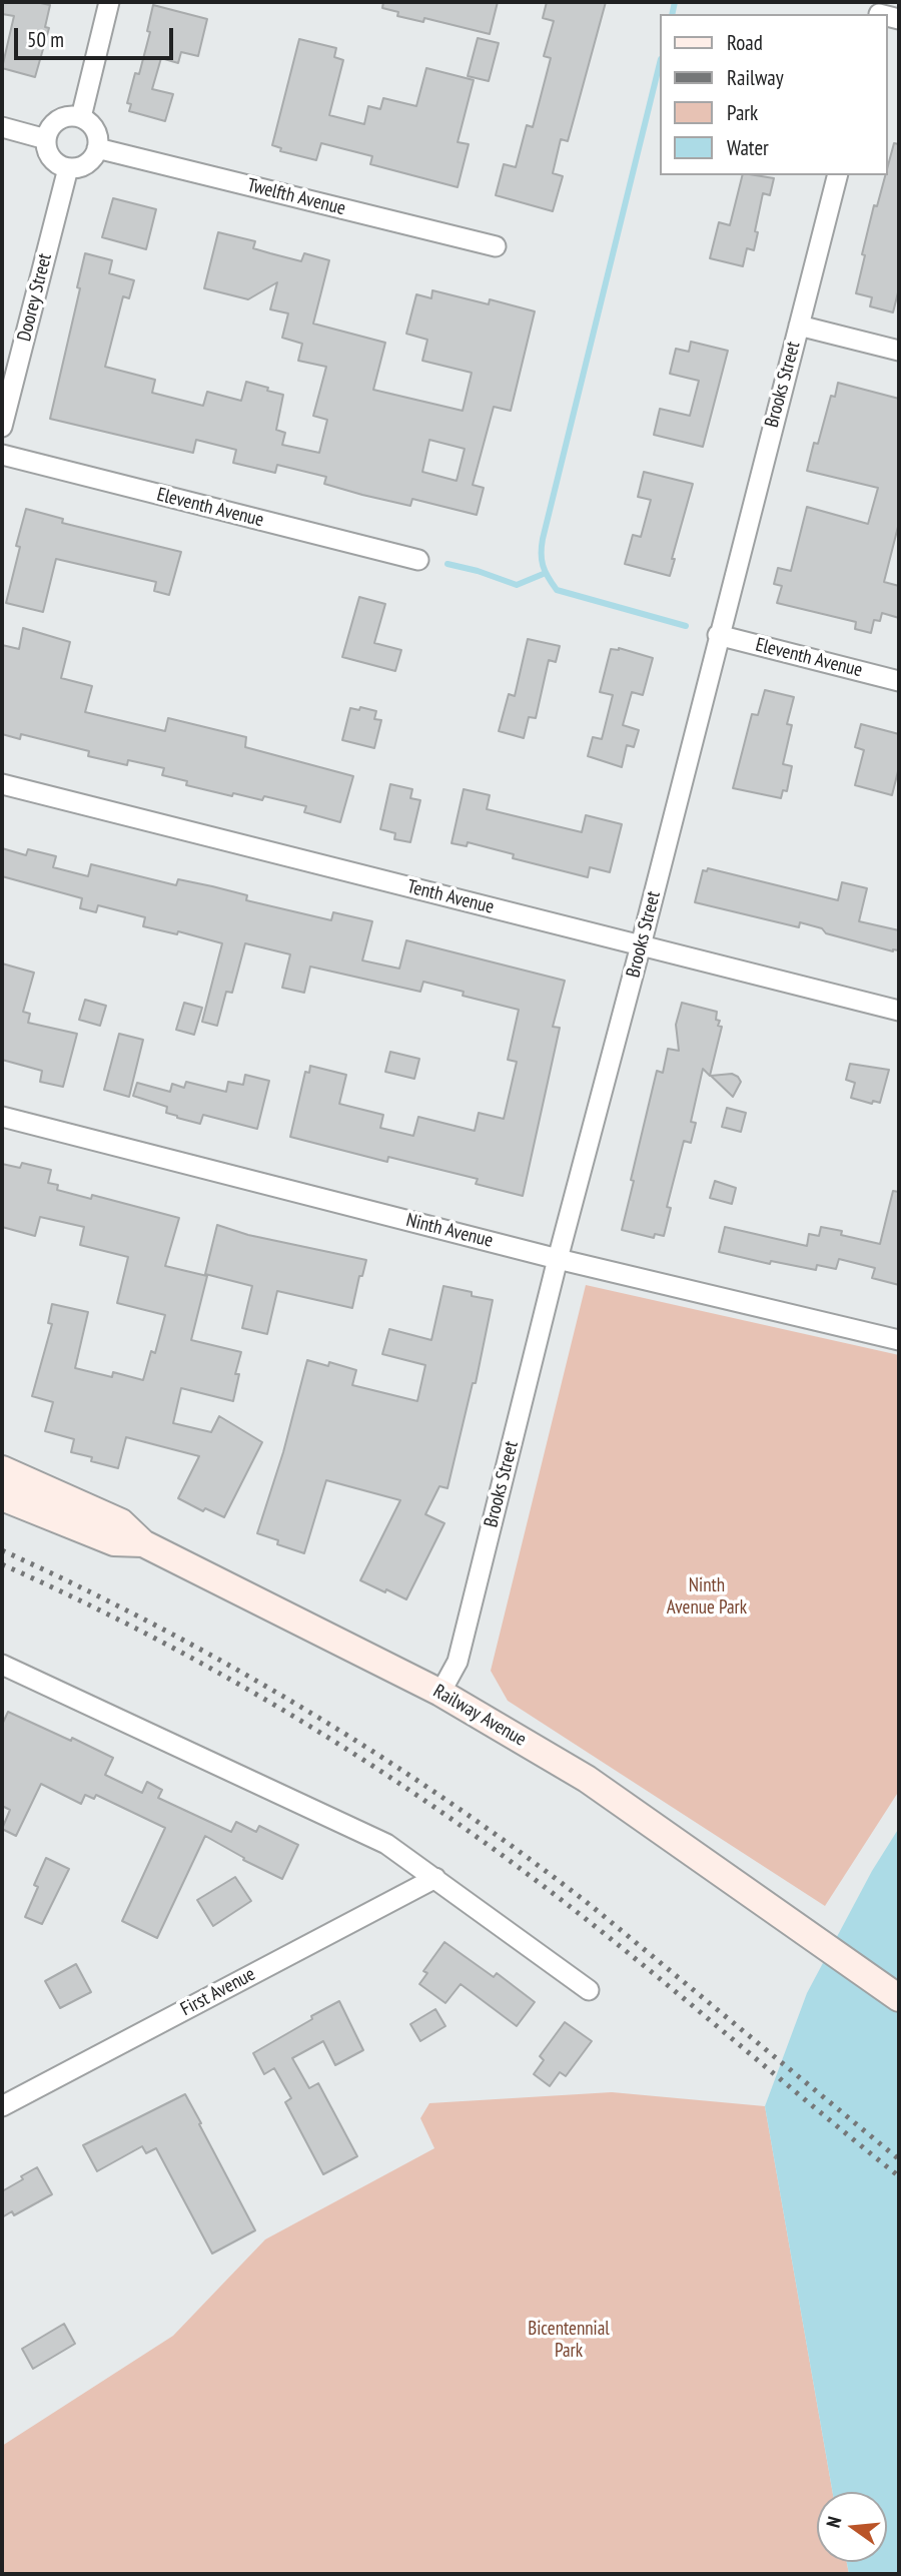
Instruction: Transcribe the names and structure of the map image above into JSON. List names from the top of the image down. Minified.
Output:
{"streets":{"main road":["Railway Avenue"],"street":["Twelfth Avenue","Doorey Street","Brooks Street","Eleventh Avenue","Tenth Avenue","Ninth Avenue","First Avenue"]},"crossings":[["Twelfth Avenue","Doorey Street"],["Brooks Street","Eleventh Avenue"],["Brooks Street","Tenth Avenue"],["Brooks Street","Ninth Avenue"],["Brooks Street","Railway Avenue"]],"parks":["Ninth Avenue Park","Bicentennial Park"],"legend":["Road","Railway","Park","Water"],"scale_bar":"50 m","north":"left"}
